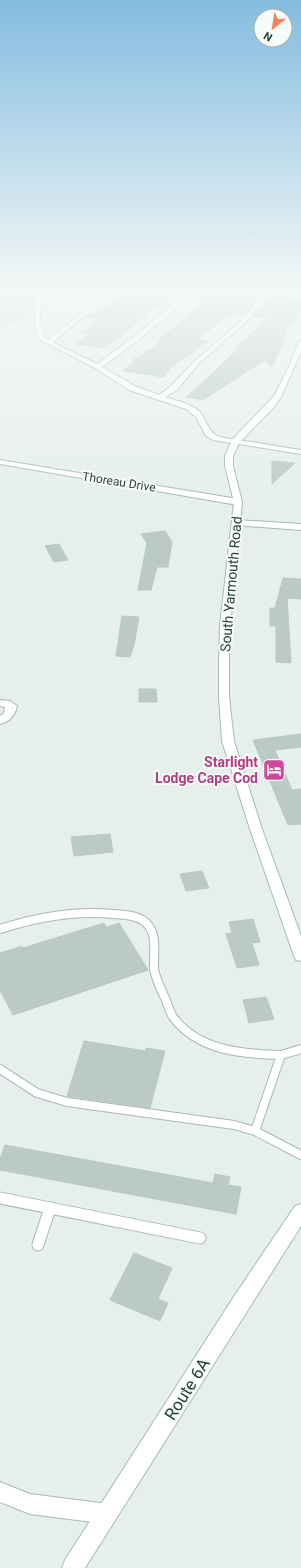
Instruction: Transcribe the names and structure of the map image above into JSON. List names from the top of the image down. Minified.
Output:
{"streets":{"street":["Thoreau Drive","South Yarmouth Road","Route 6A"]},"crossings":[["Thoreau Drive","South Yarmouth Road"]],"places":{"hotel":["Starlight Lodge Cape Cod"]},"north":"bottom left"}
